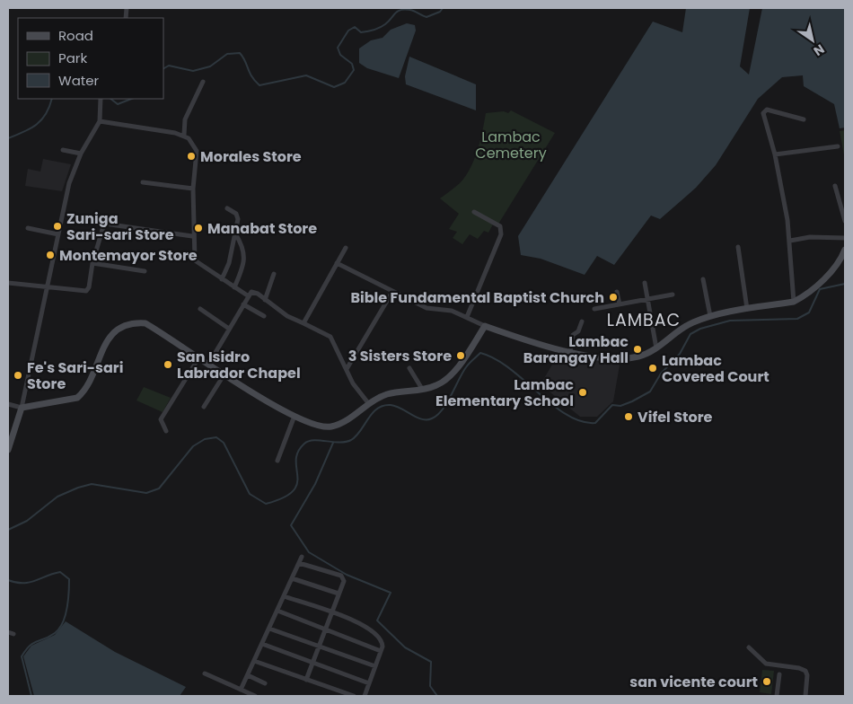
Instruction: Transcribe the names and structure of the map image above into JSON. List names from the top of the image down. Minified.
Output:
{"districts":["LAMBAC"],"parks":["Lambac Cemetery"],"places":["Morales Store","Zuniga Sari-sari Store","Manabat Store","Montemayor Store","Bible Fundamental Baptist Church","Lambac Barangay Hall","3 Sisters Store","San Isidro Labrador Chapel","Lambac Covered Court","Fe's Sari-sari Store","Lambac Elementary School","Vifel Store","san vicente court"],"legend":["Road","Park","Water"],"north":"bottom right"}
